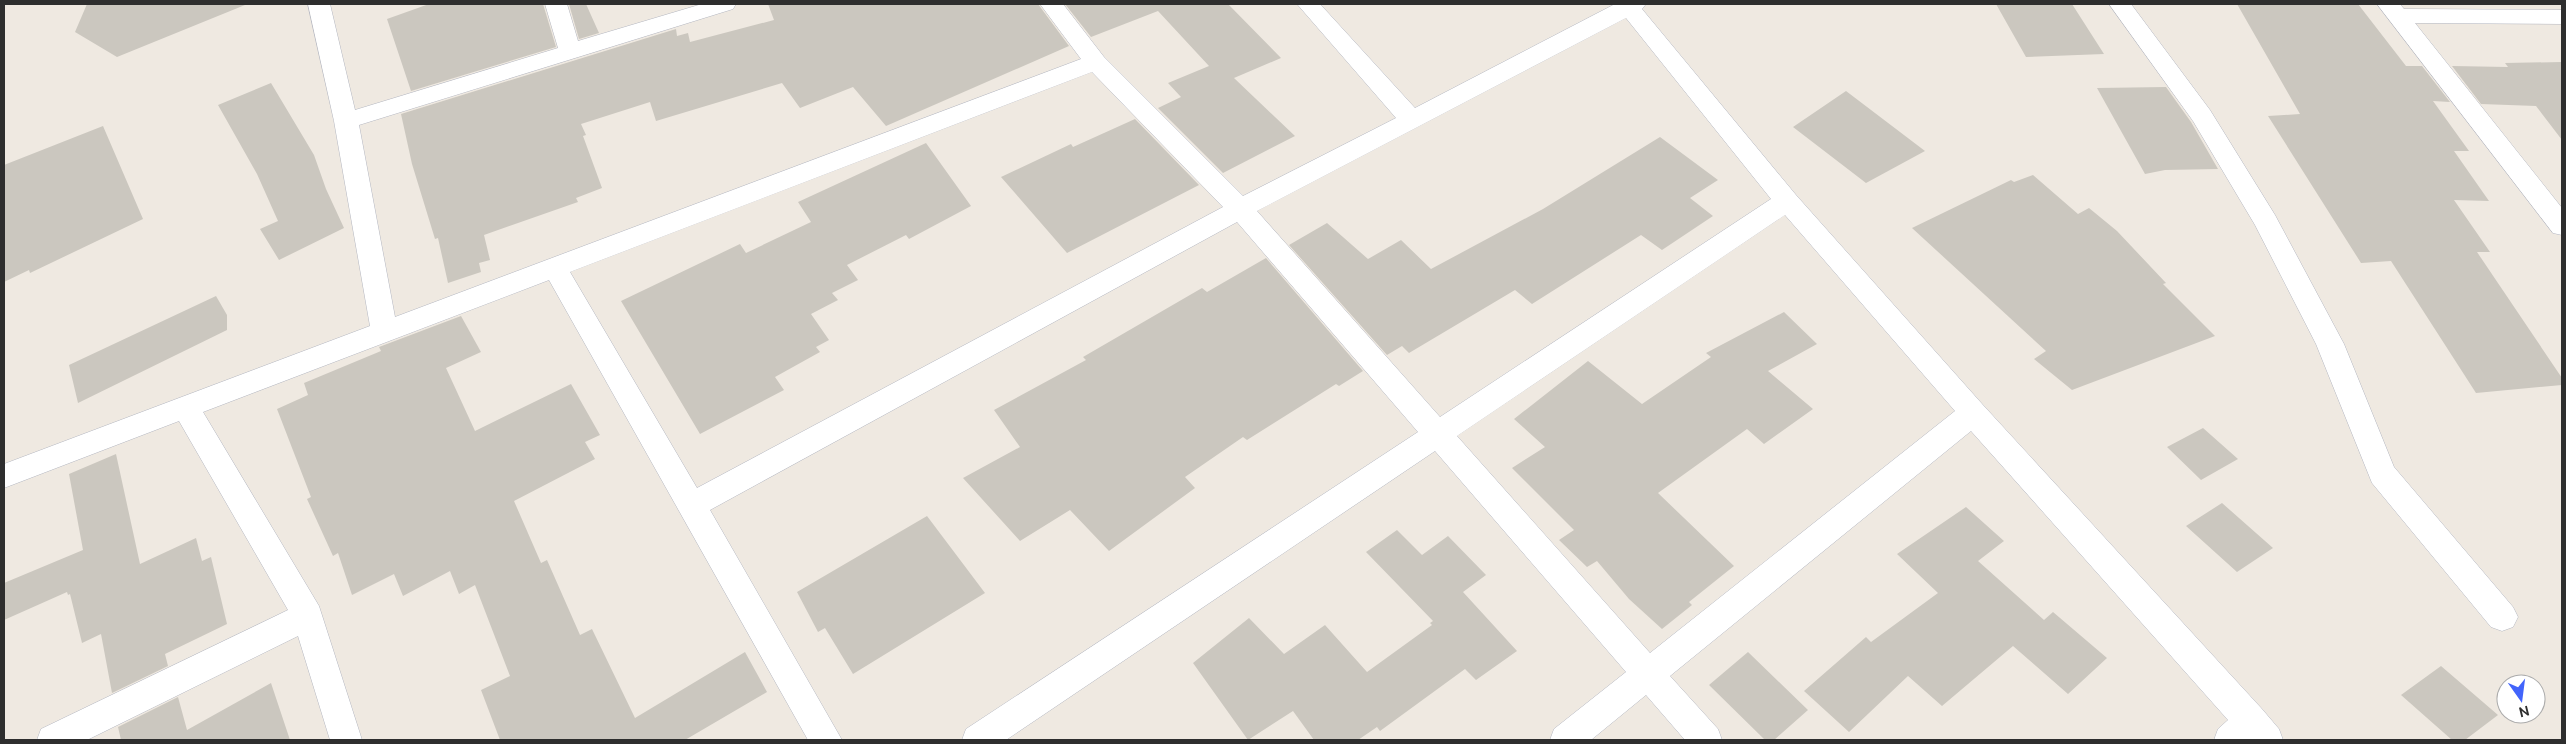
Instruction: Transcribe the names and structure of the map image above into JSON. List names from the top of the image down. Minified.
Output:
{"north":"bottom"}
